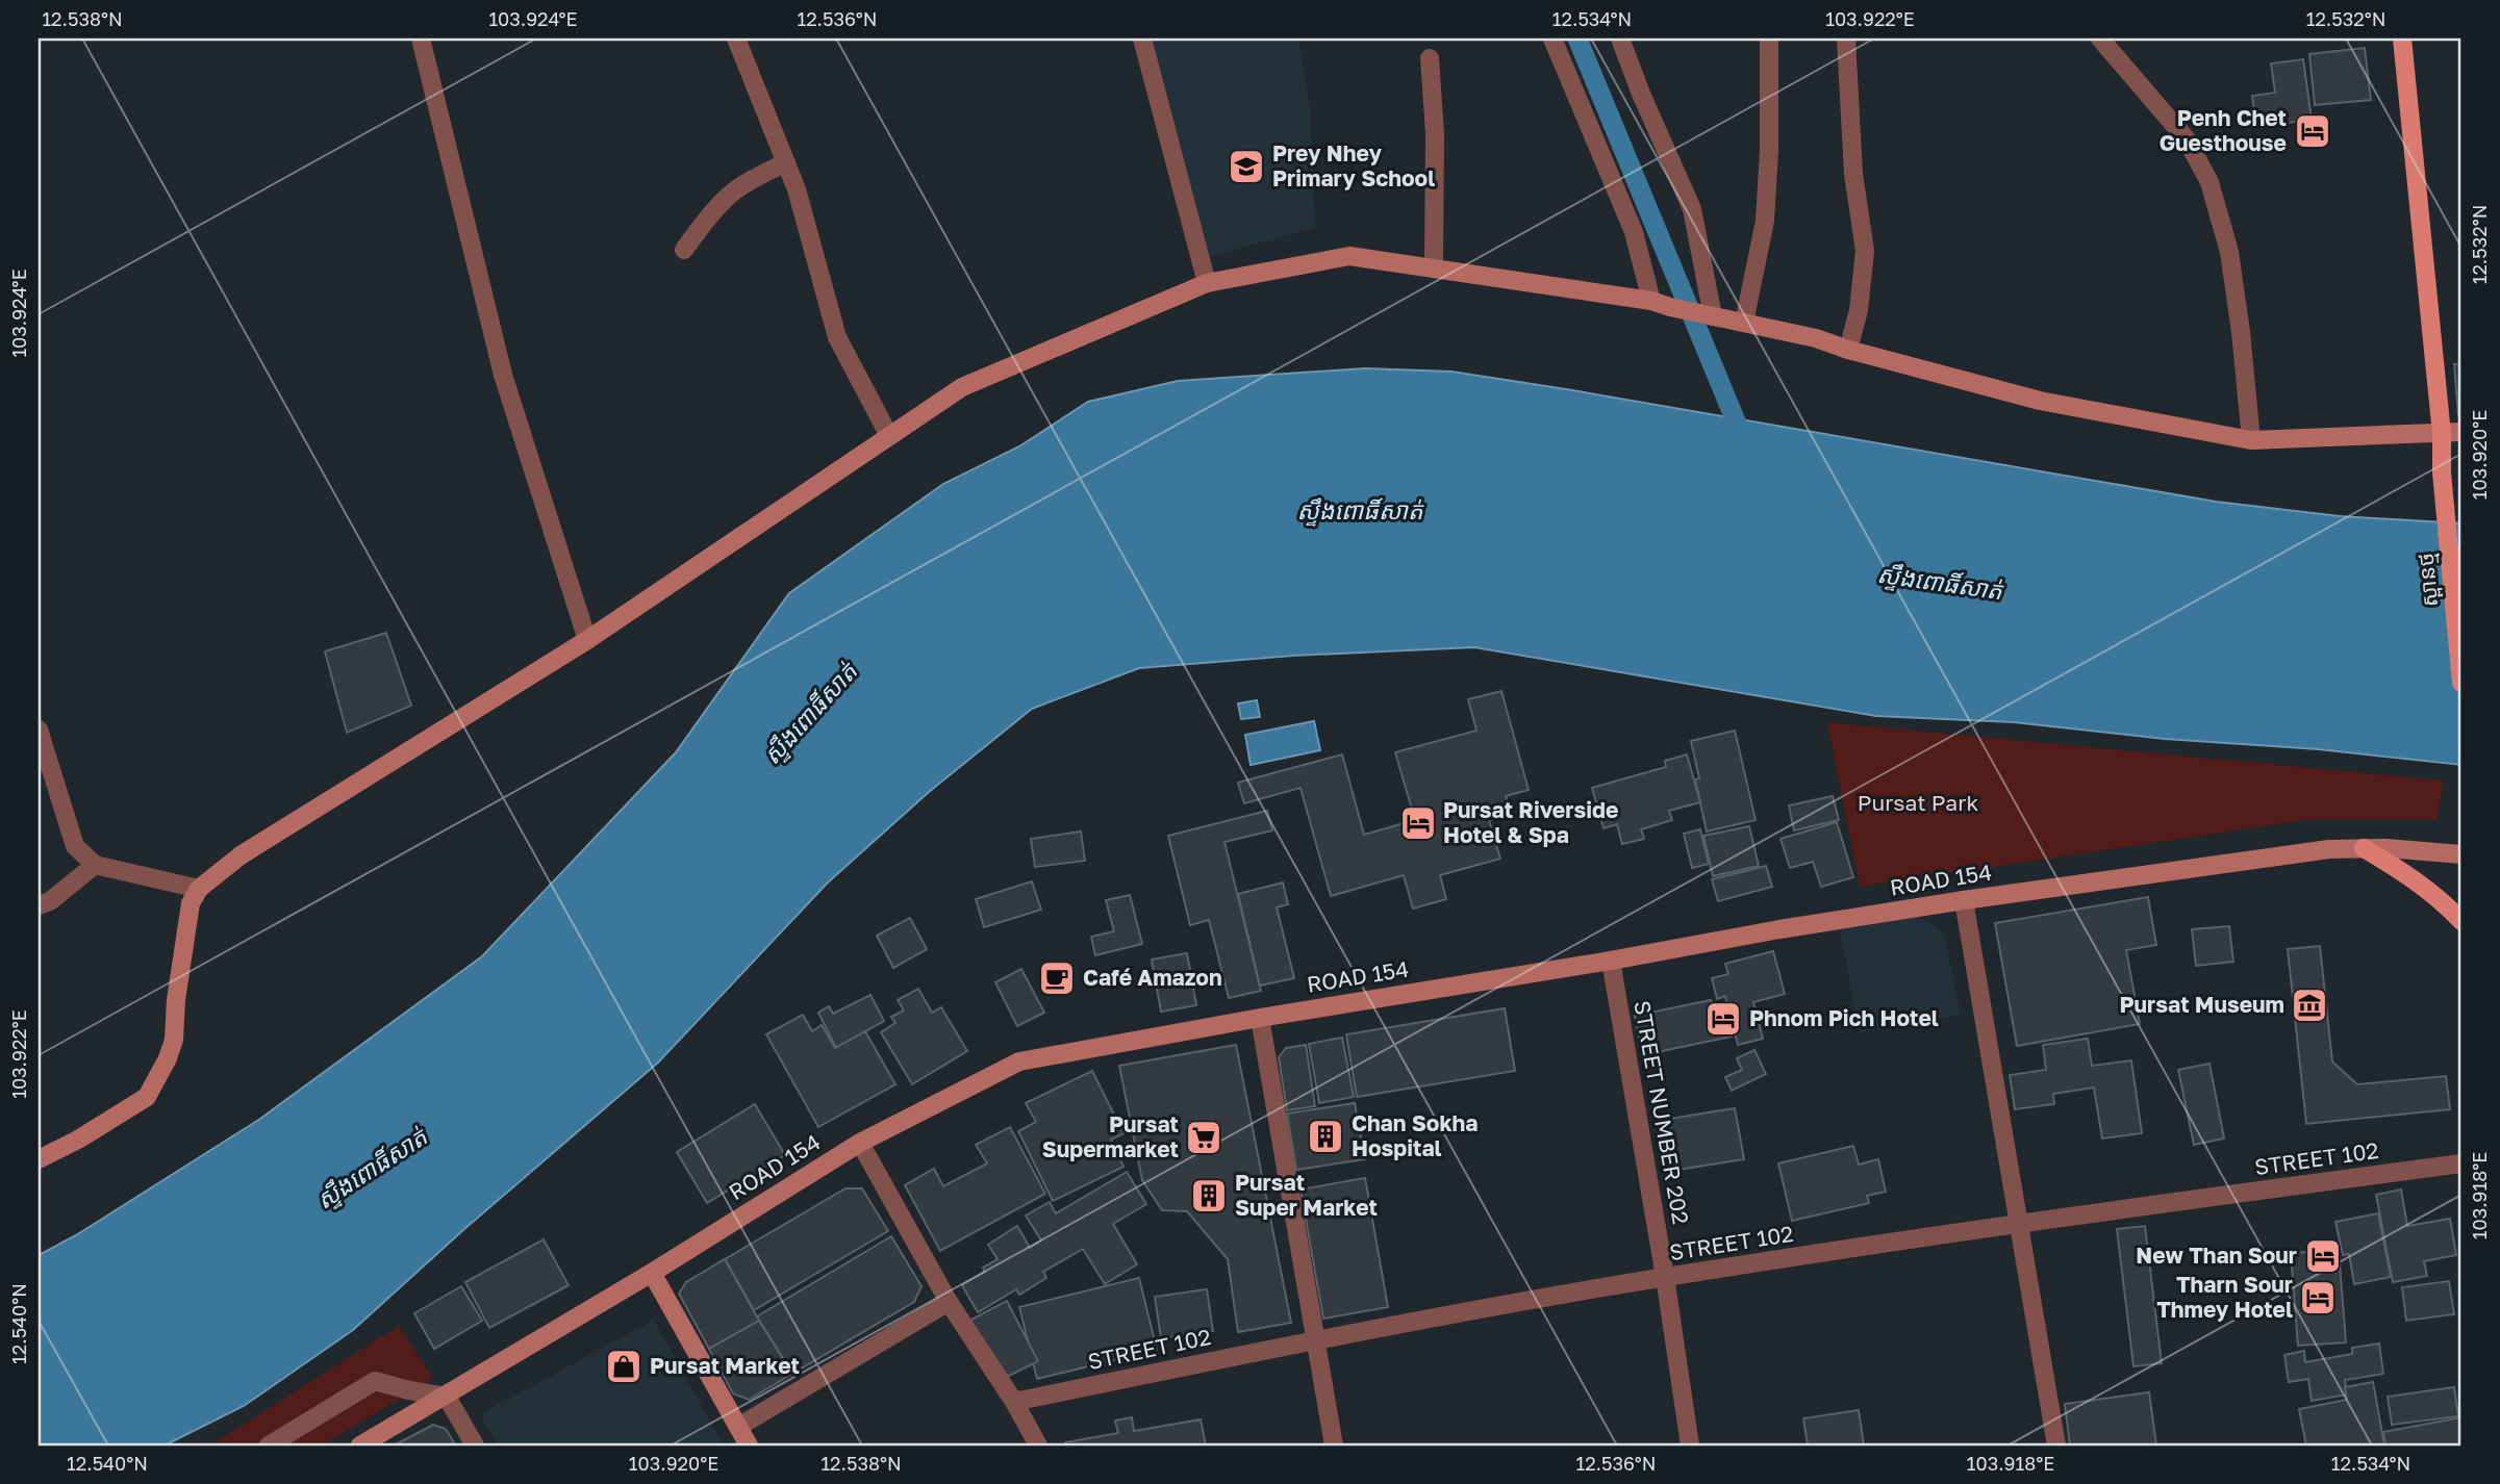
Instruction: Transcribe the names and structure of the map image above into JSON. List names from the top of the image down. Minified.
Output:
{"streets":{"main road":["ស្ពានថ្ម"],"street":["ROAD 154","STREET NUMBER 202","STREET 102"]},"crossings":[["ROAD 154","STREET NUMBER 202"],["STREET NUMBER 202","STREET 102"]],"water":["ស្ទឹងពោធិ៍សាត់"],"parks":["Pursat Park"],"places":{"hotel":["Penh Chet Guesthouse","Pursat Riverside Hotel & Spa","Phnom Pich Hotel","New Than Sour","Tharn Sour Thmey Hotel"],"school or university":["Prey Nhey Primary School"],"cafe":["Café Amazon"],"museum":["Pursat Museum"],"building":["Chan Sokha Hospital","Pursat Super Market"],"supermarket":["Pursat Supermarket"],"shop":["Pursat Market"]},"coordinates":["12.538°N","103.924°E","12.536°N","12.534°N","103.922°E","12.532°N","103.920°E","103.918°E","12.540°N"]}
